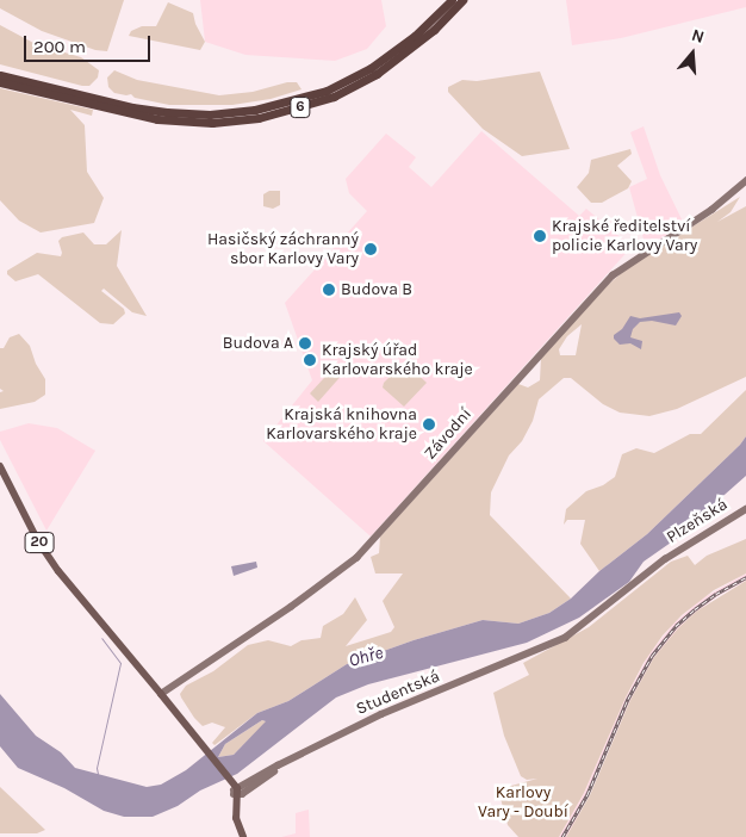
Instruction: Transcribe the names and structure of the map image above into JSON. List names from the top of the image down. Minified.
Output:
{"streets":{"highway":["6"],"main road":["20"],"street":["Závodní","Plzeňská","Studentská"]},"crossings":[["Závodní","20"],["Plzeňská","Studentská"],["20","Studentská"]],"water":["Ohře"],"parks":["Karlovy Vary - Doubí"],"places":["Krajské ředitelství policie Karlovy Vary","Hasičský záchranný sbor Karlovy Vary","Budova B","Budova A","Krajský úřad Karlovarského kraje","Krajská knihovna Karlovarského kraje"],"scale_bar":"200 m","north":"top"}
